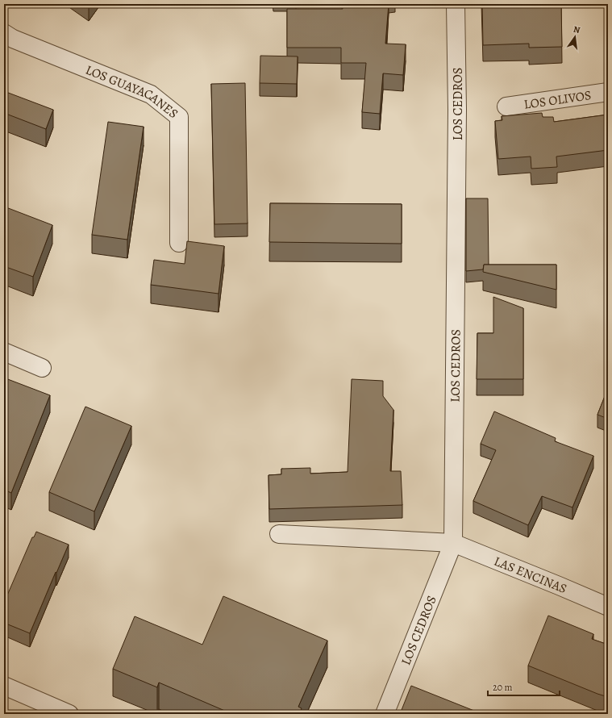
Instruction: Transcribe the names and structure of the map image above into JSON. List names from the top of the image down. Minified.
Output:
{"streets":{"street":["LOS GUAYACANES","LOS OLIVOS","LOS CEDROS","LAS ENCINAS"]},"crossings":[["LOS CEDROS","LAS ENCINAS"]],"scale_bar":"20 m","north":"top"}
